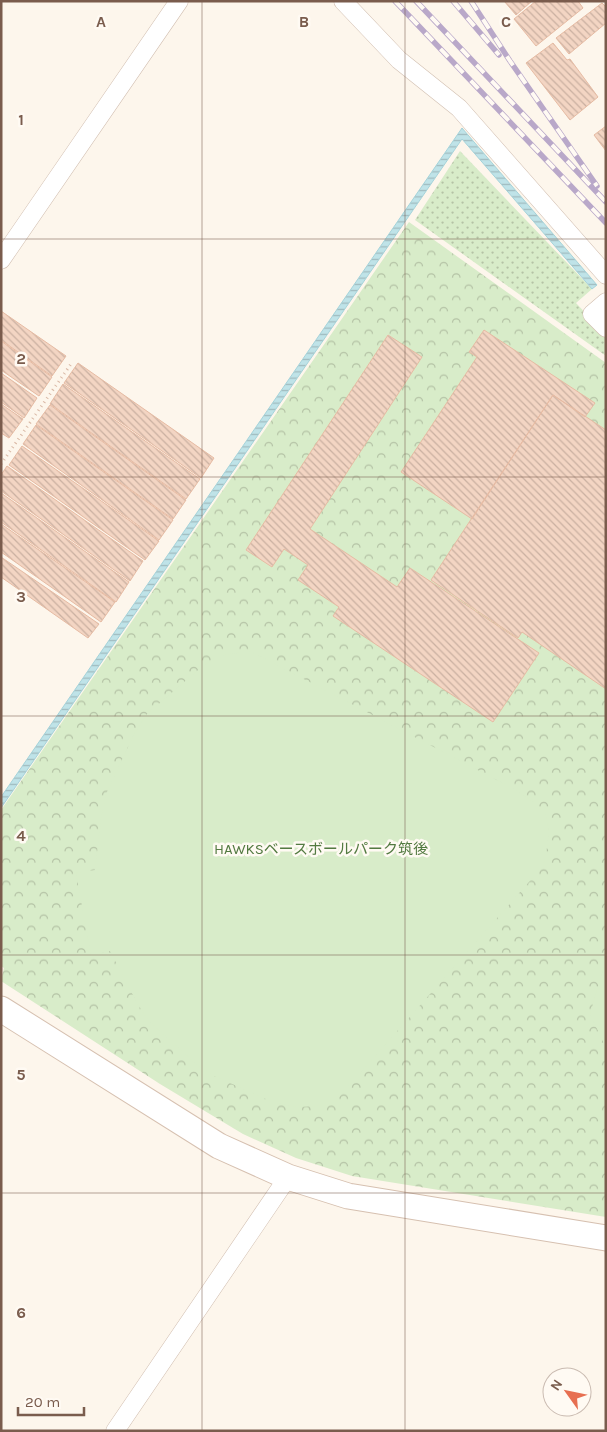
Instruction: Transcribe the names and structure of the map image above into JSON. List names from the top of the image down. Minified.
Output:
{"parks":["HAWKSベースボールパーク筑後"],"scale_bar":"20 m","north":"top left","grid":{"columns":["A","B","C"],"rows":["1","2","3","4","5","6"]}}
